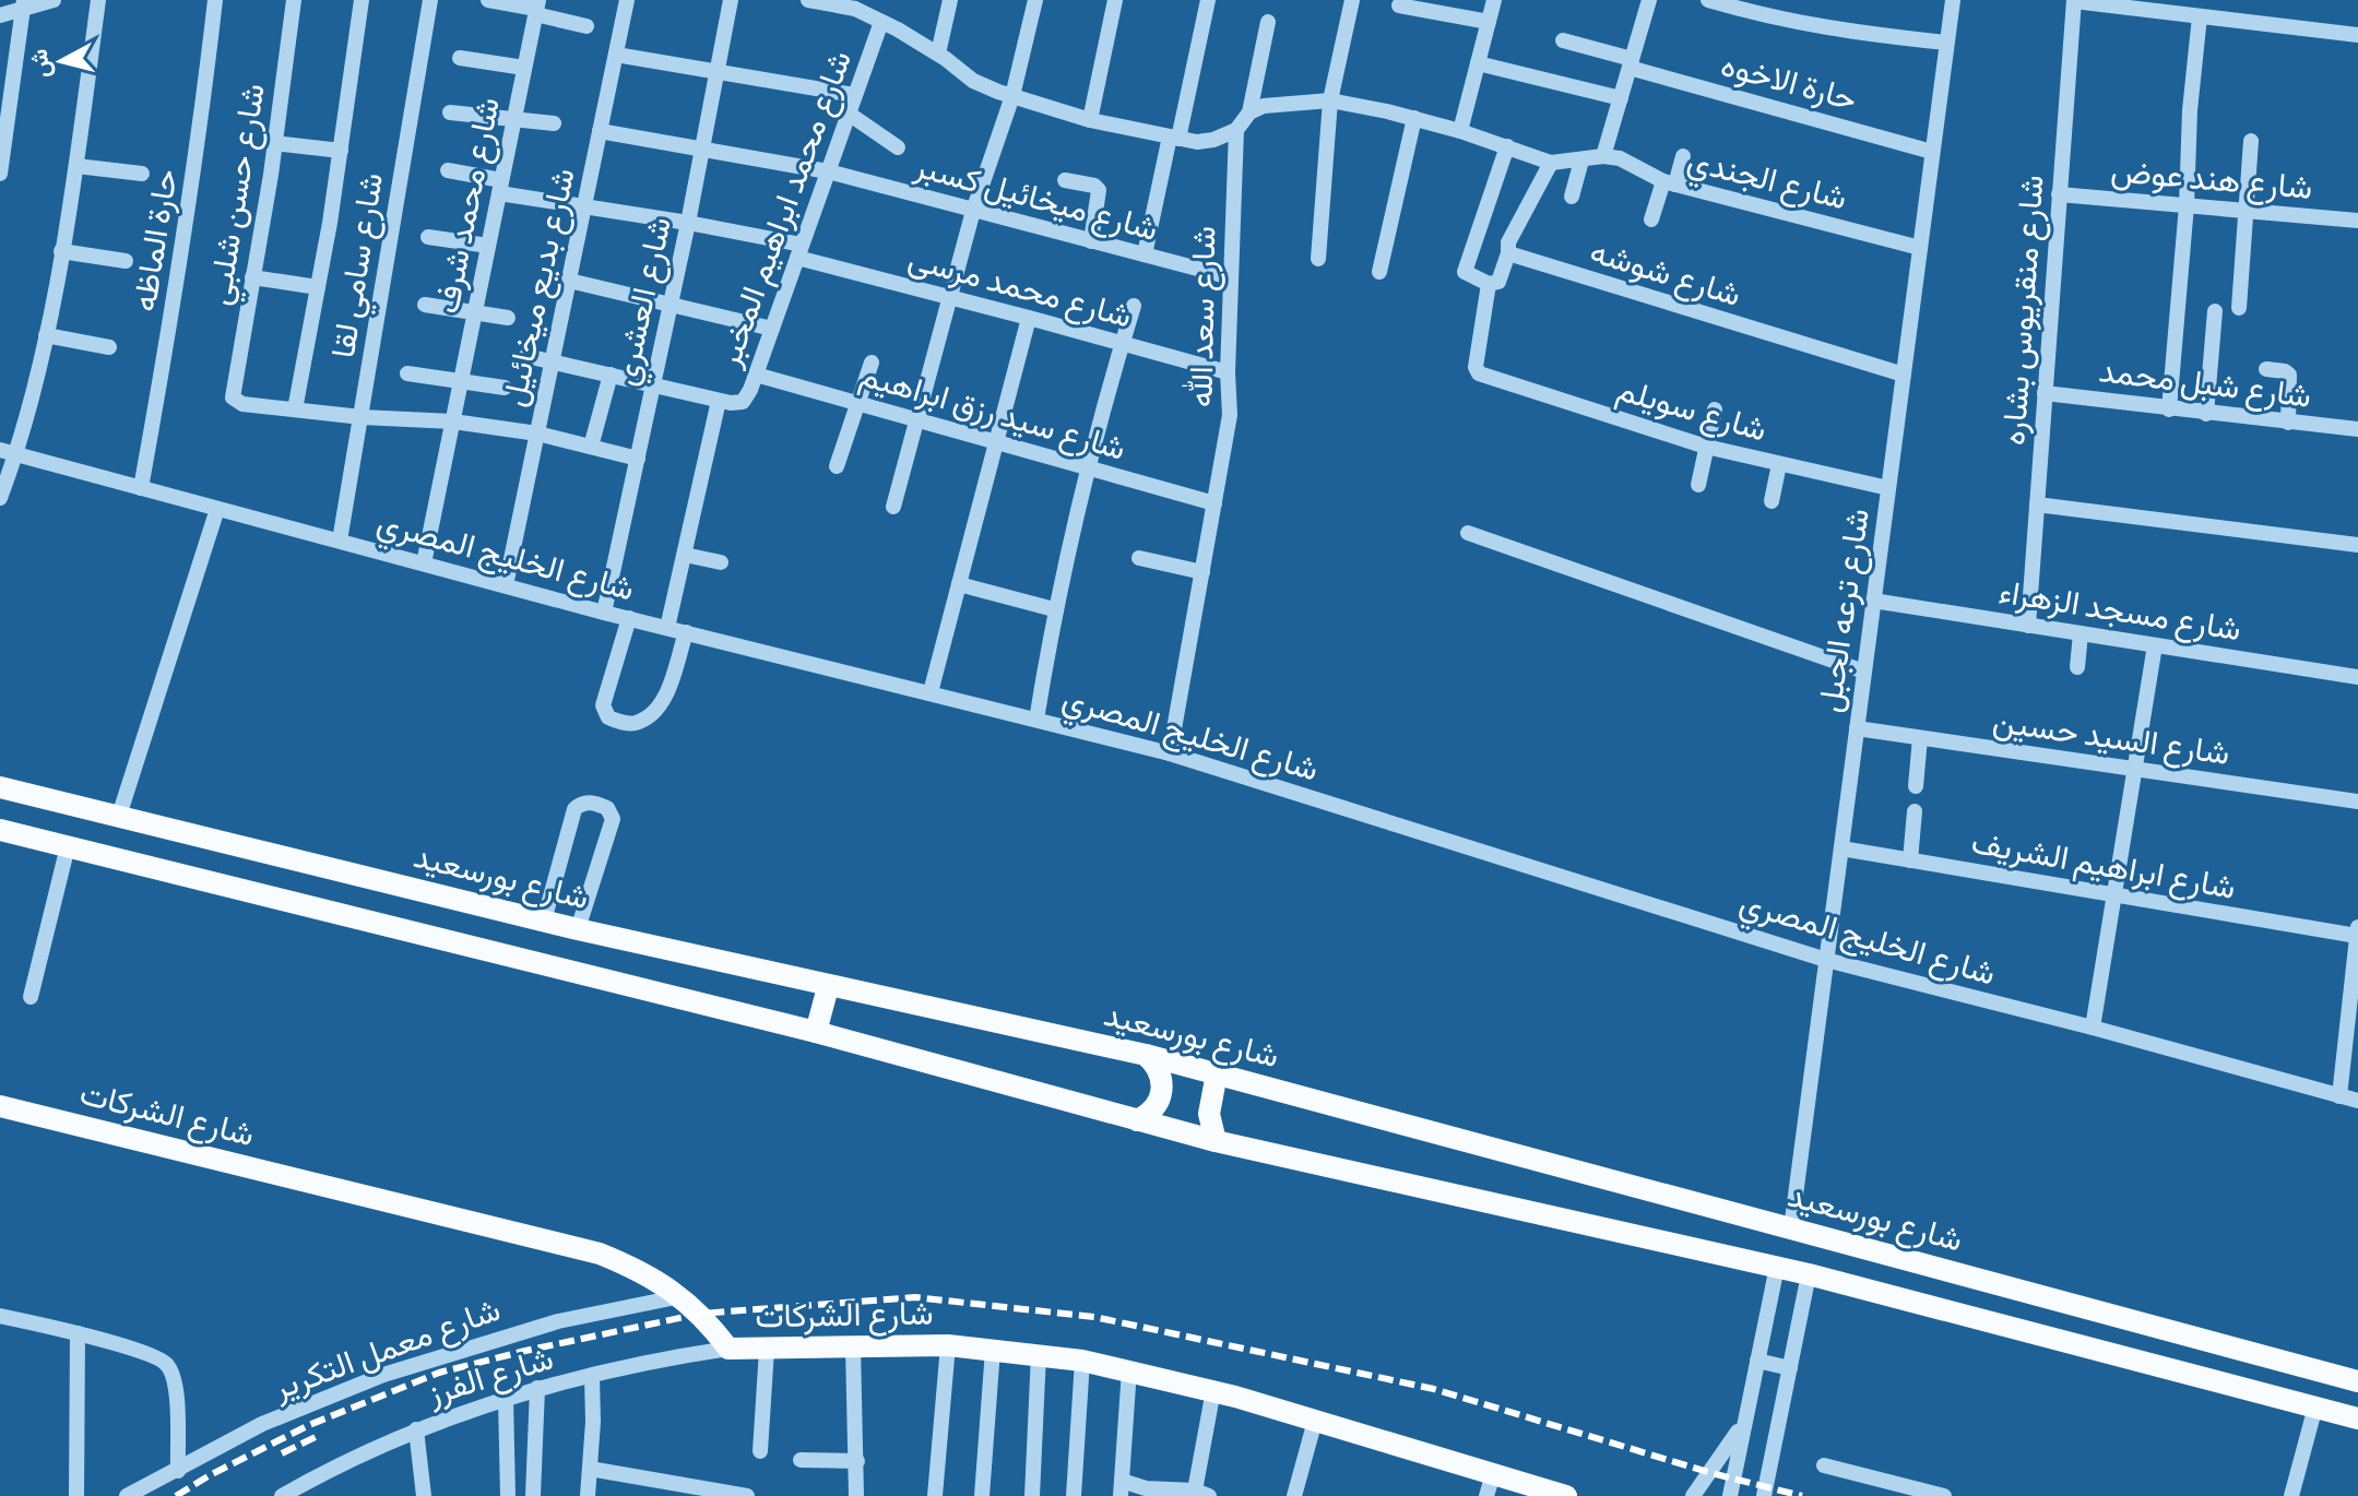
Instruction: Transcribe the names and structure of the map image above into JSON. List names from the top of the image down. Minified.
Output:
{"streets":{"main road":["شارع بورسعيد","شارع الشركات"],"street":["حارة الاخوه","شارع الجندي","شارع هند عوض","شارع حسن شلبي","شارع ميخائيل كسبر","شارع محمد شرف","شارع محمد ابراهيم المخبر","حارة الماظه","شارع سامي لقا","شارع شوشه","شارع بديع ميخائيل","شارع محمد مرسى","شارع العشري","شارع منقريوس بشاره","شارع سعد الله","شارع شبل محمد","شارع سويلم","شارع سيد رزق ابراهيم","شارع الخليج المصري","شارع ترعه الجبل","شارع مسجد الزهراء","شارع السيد حسين","شارع ابراهيم الشريف","شارع معمل التكرير","شارع الفرز"]},"crossings":[["حارة الاخوه","شارع ترعه الجبل"],["شارع الجندي","شارع ترعه الجبل"],["شارع هند عوض","شارع منقريوس بشاره"],["شارع ميخائيل كسبر","شارع محمد ابراهيم المخبر"],["شارع ميخائيل كسبر","شارع بديع ميخائيل"],["شارع ميخائيل كسبر","شارع العشري"],["شارع ميخائيل كسبر","شارع سعد الله"],["شارع محمد شرف","شارع محمد مرسى"],["شارع محمد شرف","شارع الخليج المصري"],["شارع محمد ابراهيم المخبر","شارع محمد مرسى"],["شارع محمد ابراهيم المخبر","شارع سيد رزق ابراهيم"],["حارة الماظه","شارع الخليج المصري"],["شارع سامي لقا","شارع الخليج المصري"],["شارع شوشه","شارع ترعه الجبل"],["شارع بديع ميخائيل","شارع محمد مرسى"],["شارع بديع ميخائيل","شارع الخليج المصري"],["شارع محمد مرسى","شارع العشري"],["شارع محمد مرسى","شارع سعد الله"],["شارع العشري","شارع الخليج المصري"],["شارع منقريوس بشاره","شارع شبل محمد"],["شارع منقريوس بشاره","شارع مسجد الزهراء"],["شارع سعد الله","شارع سيد رزق ابراهيم"],["شارع سعد الله","شارع الخليج المصري"],["شارع سويلم","شارع ترعه الجبل"],["شارع الخليج المصري","شارع ترعه الجبل"],["شارع ترعه الجبل","شارع مسجد الزهراء"],["شارع ترعه الجبل","شارع السيد حسين"],["شارع ترعه الجبل","شارع ابراهيم الشريف"],["شارع ترعه الجبل","شارع بورسعيد"],["شارع الشركات","شارع معمل التكرير"],["شارع الشركات","شارع الفرز"]],"north":"left"}
